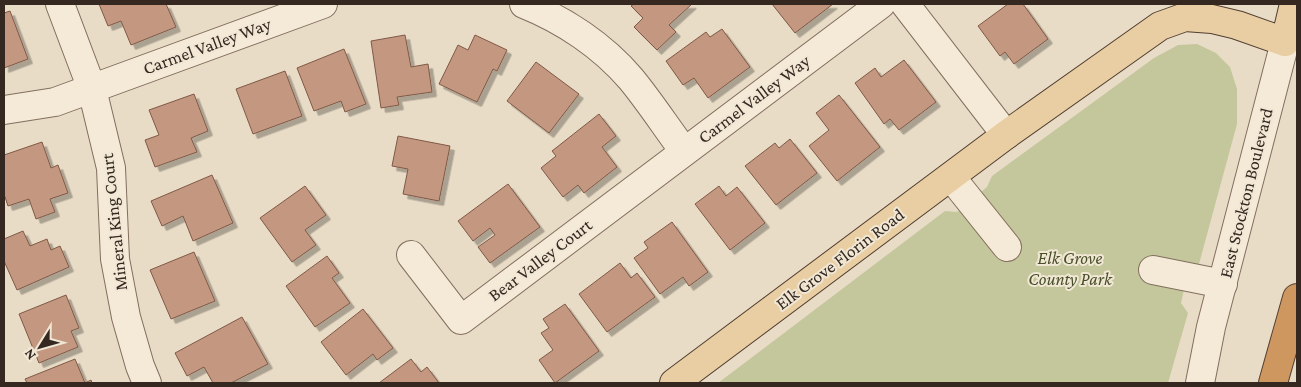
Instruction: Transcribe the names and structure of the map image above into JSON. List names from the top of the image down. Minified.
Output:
{"streets":{"main road":["East Stockton Boulevard","Elk Grove Florin Road"],"street":["Carmel Valley Way","Mineral King Court","Bear Valley Court"]},"crossings":[["Carmel Valley Way","Mineral King Court"],["Carmel Valley Way","Bear Valley Court"],["East Stockton Boulevard","Elk Grove Florin Road"]],"parks":["Elk Grove County Park"],"north":"bottom left"}
